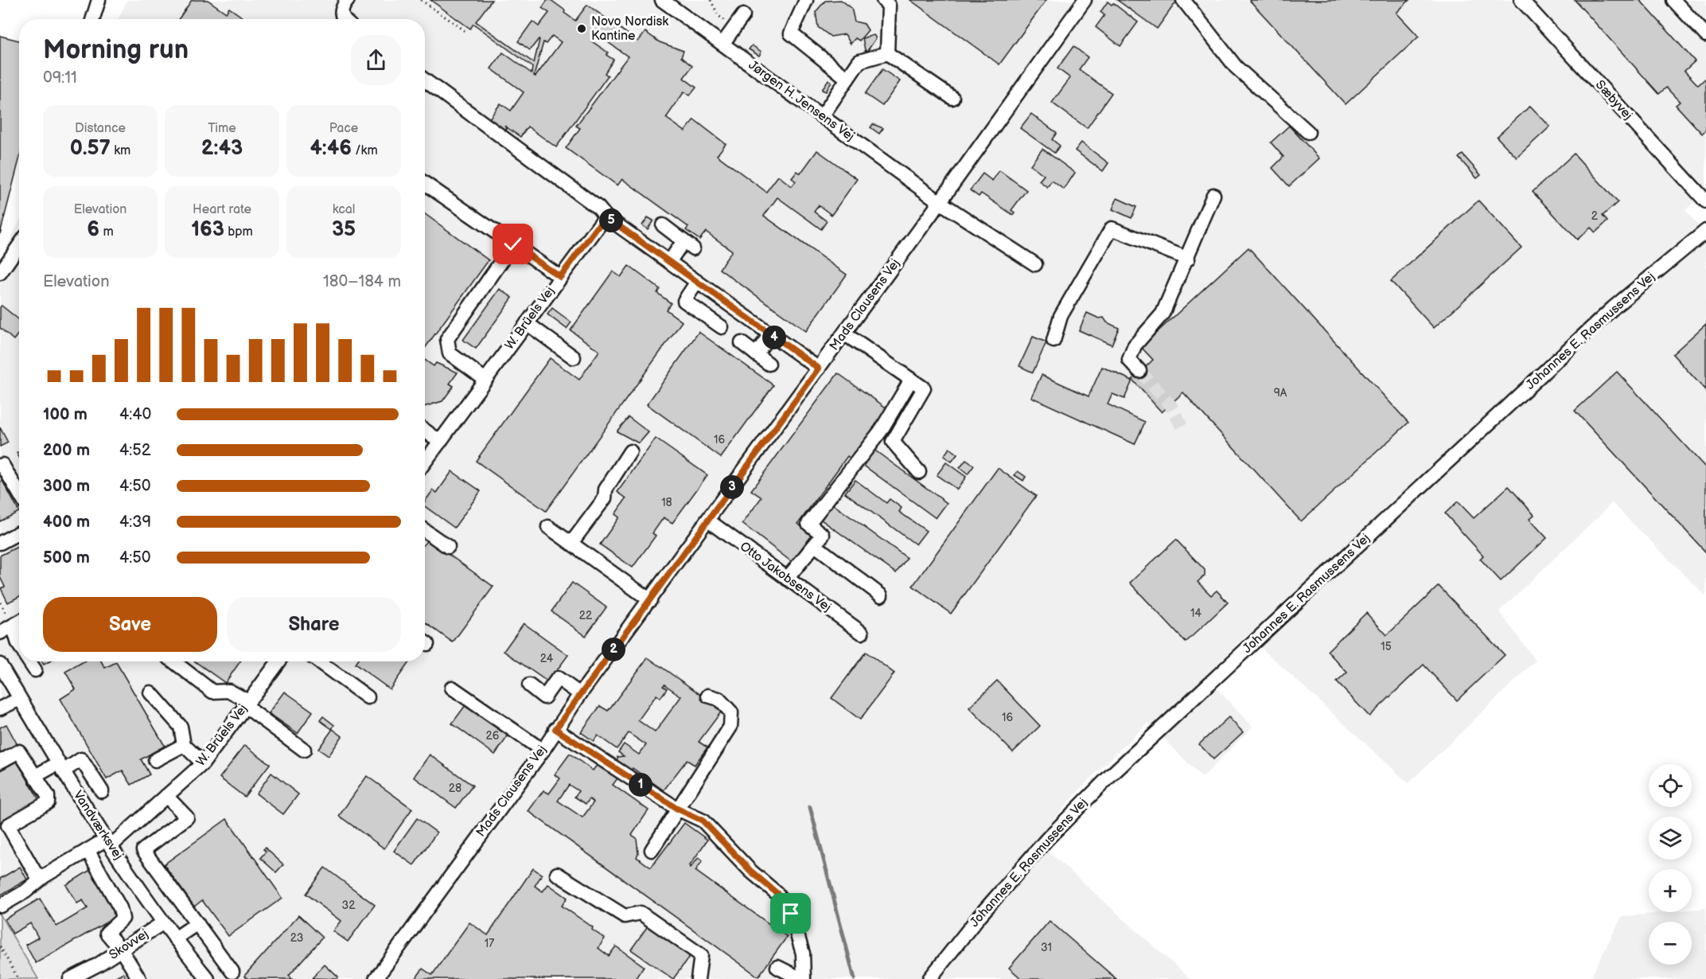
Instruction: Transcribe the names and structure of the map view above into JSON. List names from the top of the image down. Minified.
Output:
{"streets":{"street":["Sæbyvej","Jørgen H. Jensens Vej","Mads Clausens Vej","W. Brüels Vej","Johannes E. Rasmussens Vej","Otto Jakobsens Vej","Vandværksvej","Skovvej"]},"crossings":[["Jørgen H. Jensens Vej","Mads Clausens Vej"],["Mads Clausens Vej","Otto Jakobsens Vej"],["W. Brüels Vej","Vandværksvej"],["Vandværksvej","Skovvej"]],"places":["Novo Nordisk Kantine"],"house_numbers":["2","9A","16","18","14","22","15","24","16","26","28","32","23","17","31"],"page":{"heading":["Morning run","09:11"],"stats":[["Distance","0.57 km"],["Time","2:43"],["Pace","4:46 /km"],["Elevation","6 m"],["Heart rate","163 bpm"],["kcal","35"]],"pins":["5","4","3","2","1"],"chart":["Elevation","180–184 m"],"list":[{"name":"100 m","note":"4:40"},{"name":"200 m","note":"4:52"},{"name":"300 m","note":"4:50"},{"name":"400 m","note":"4:39"},{"name":"500 m","note":"4:50"}],"buttons":["Save","Share"],"map_buttons":["+","−"]}}
